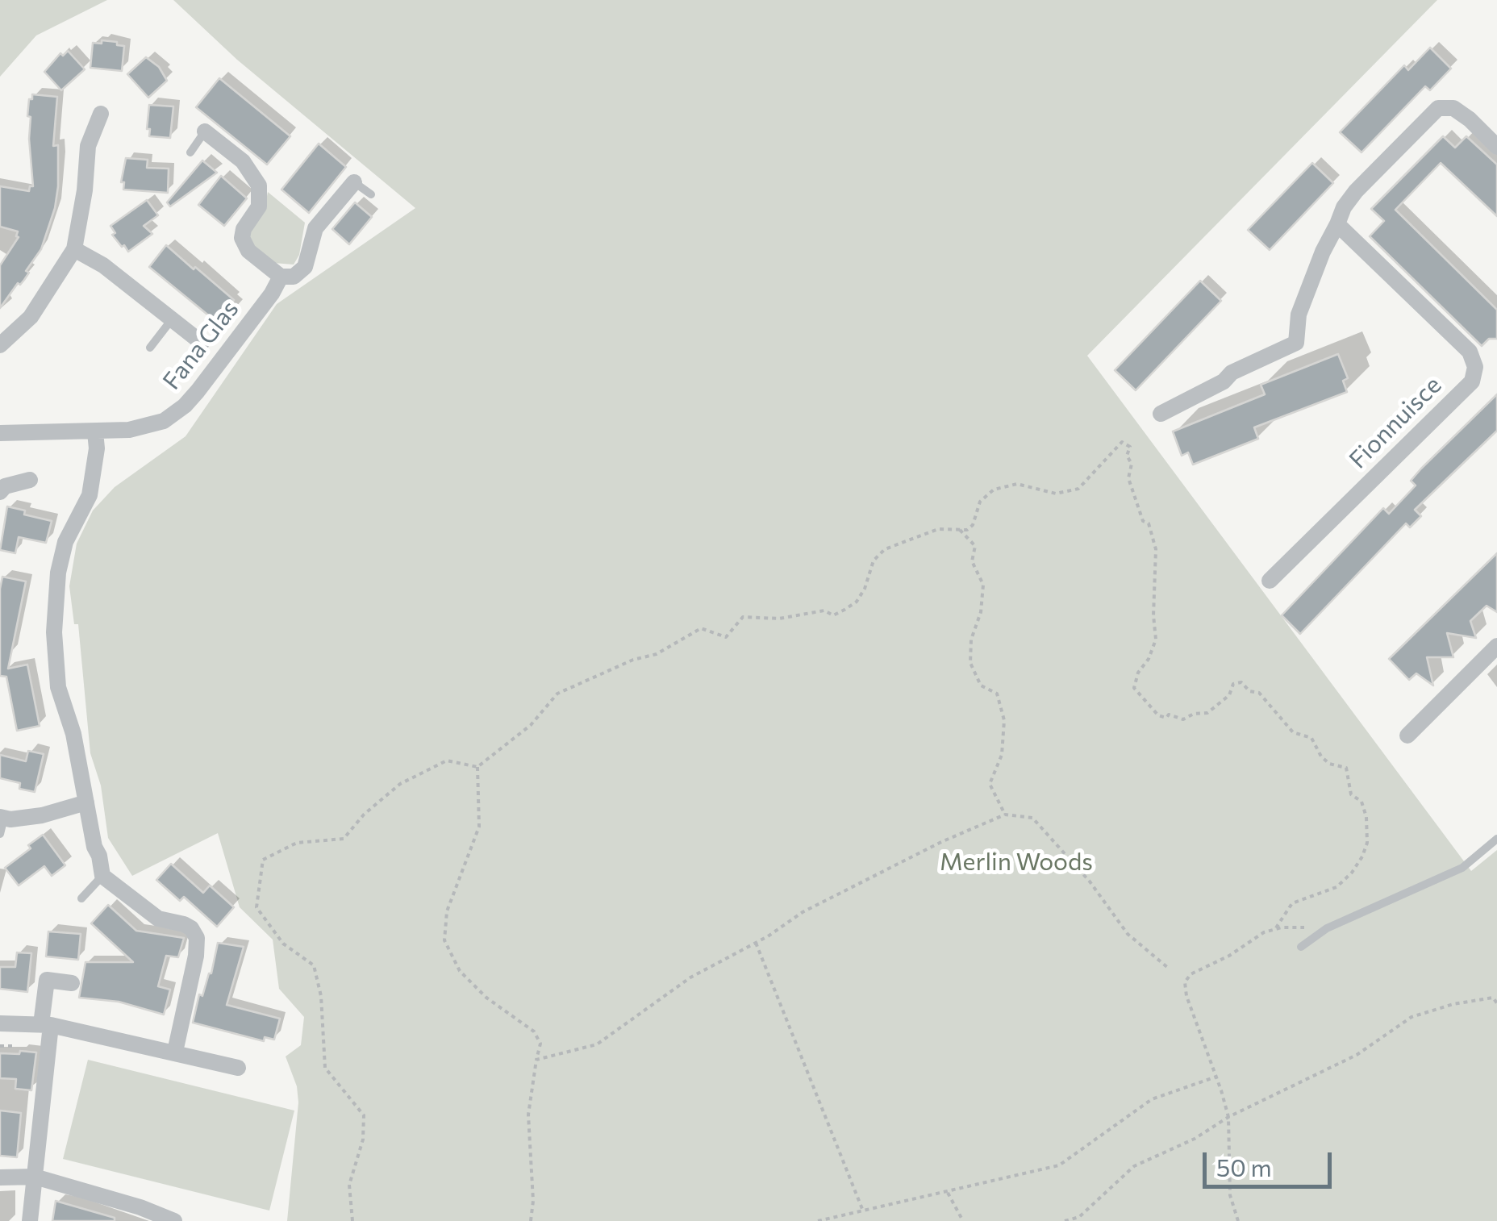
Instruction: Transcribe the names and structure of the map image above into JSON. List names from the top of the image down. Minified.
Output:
{"streets":{"street":["Fana Glas","Fionnuisce"]},"parks":["Merlin Woods"],"scale_bar":"50 m"}
